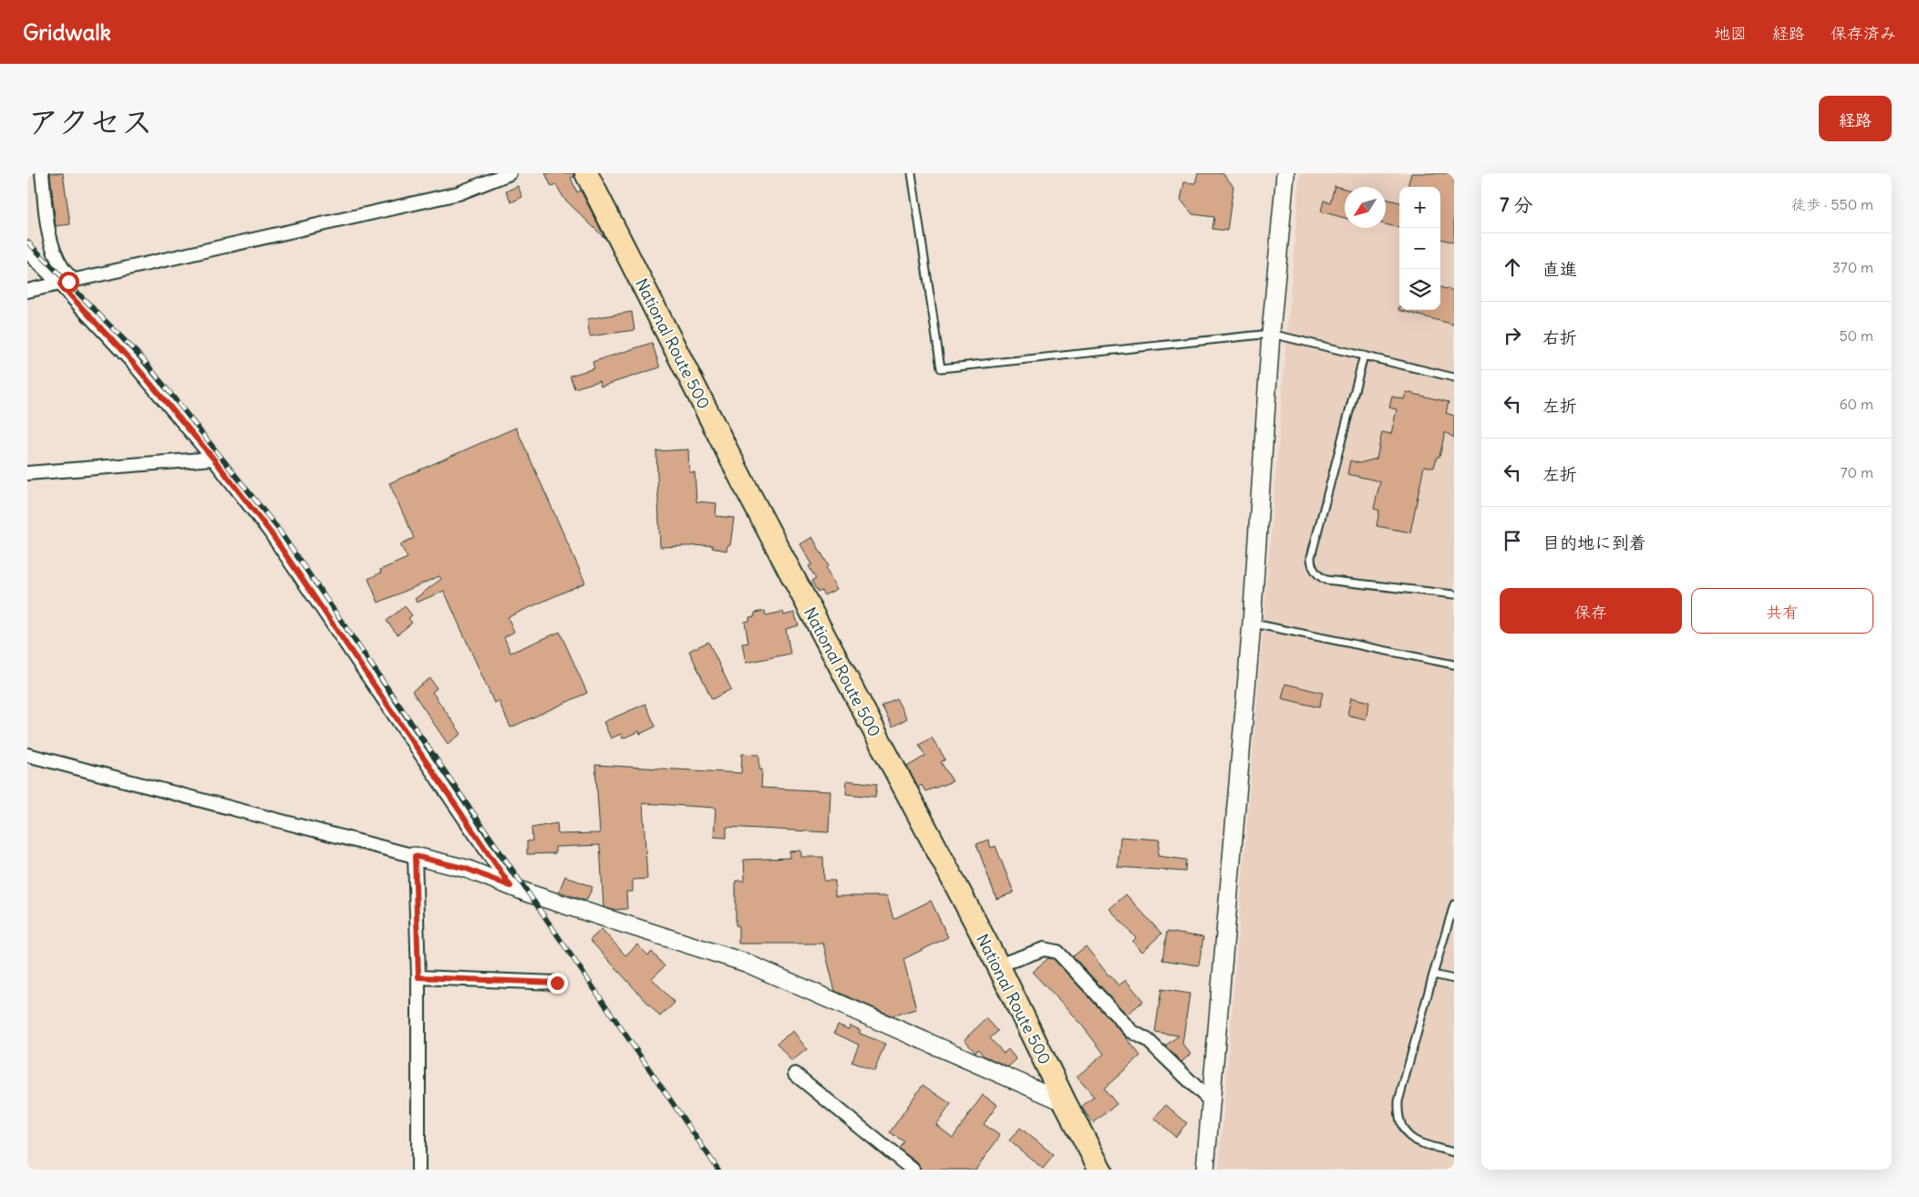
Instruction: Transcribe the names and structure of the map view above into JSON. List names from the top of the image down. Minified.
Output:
{"streets":{"highway":["National Route 500"]},"north":"bottom left","page":{"header":"Gridwalk","nav":["地図","経路","保存済み"],"title":"アクセス","buttons":["経路",["保存","共有"]],"heading":["7 分","徒歩 · 550 m"],"map_buttons":["+","−"],"list":[["直進","370 m"],["右折","50 m"],["左折","60 m"],["左折","70 m"],"目的地に到着"]}}
